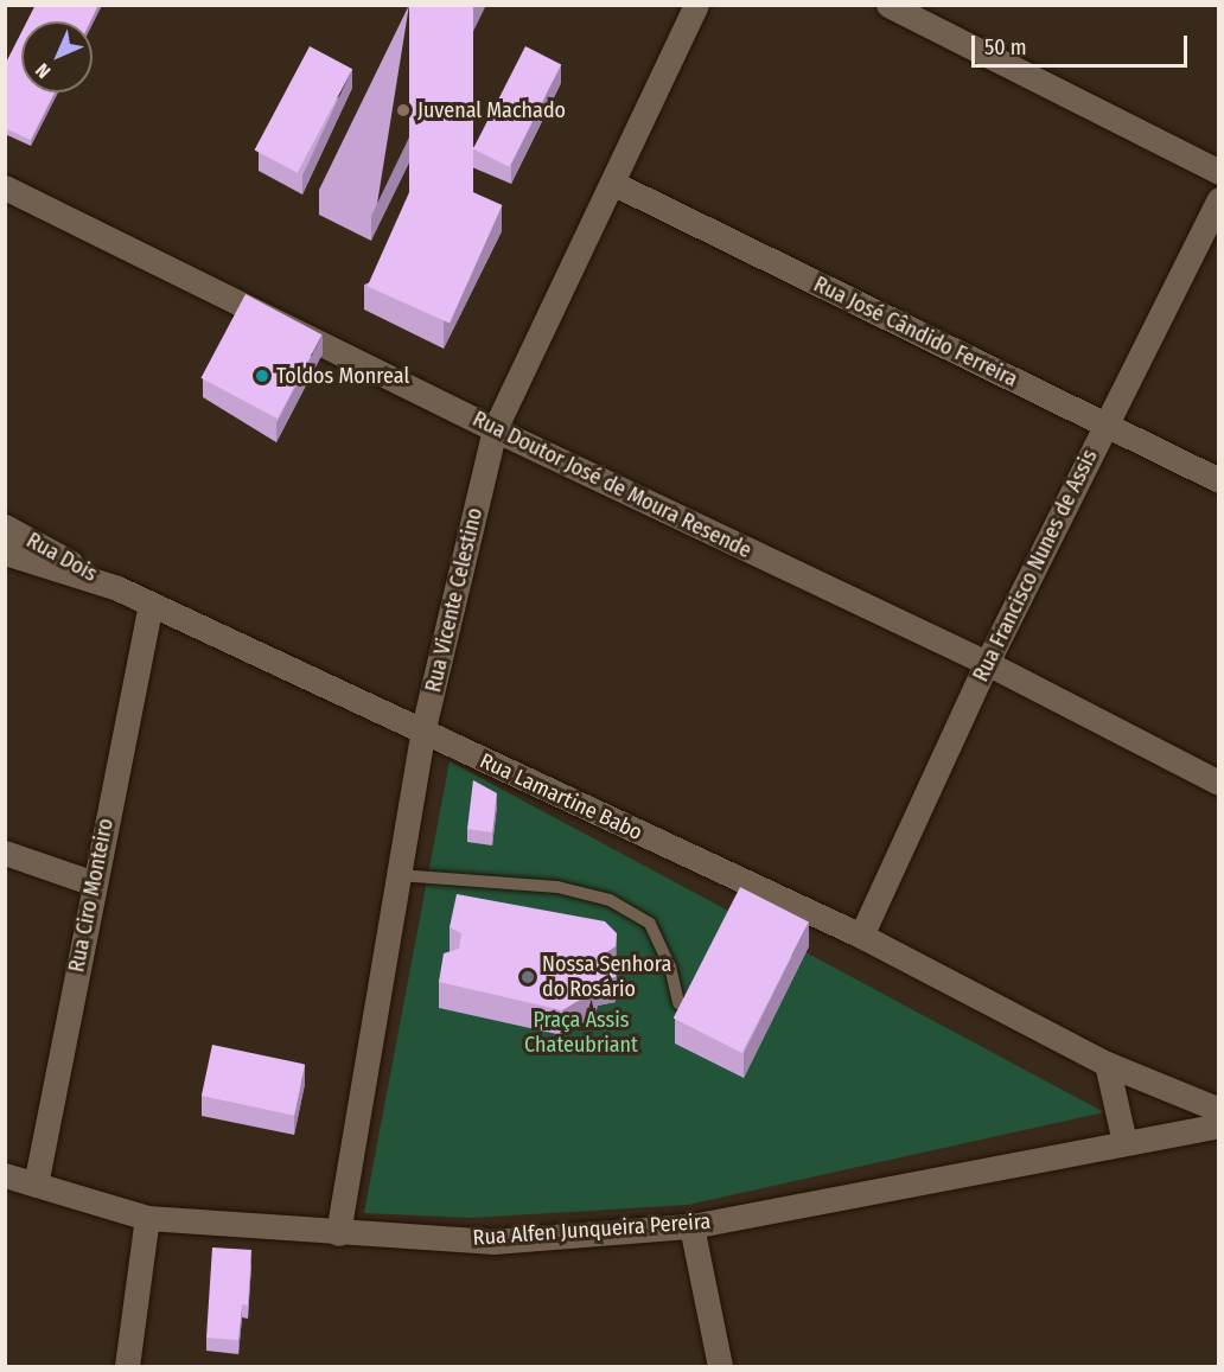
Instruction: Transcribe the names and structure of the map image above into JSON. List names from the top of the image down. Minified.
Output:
{"streets":{"street":["Rua José Cândido Ferreira","Rua Doutor José de Moura Resende","Rua Dois","Rua Francisco Nunes de Assis","Rua Vicente Celestino","Rua Lamartine Babo","Rua Ciro Monteiro","Rua Alfen Junqueira Pereira"]},"crossings":[["Rua José Cândido Ferreira","Rua Francisco Nunes de Assis"],["Rua José Cândido Ferreira","Rua Vicente Celestino"],["Rua Doutor José de Moura Resende","Rua Francisco Nunes de Assis"],["Rua Doutor José de Moura Resende","Rua Vicente Celestino"],["Rua Dois","Rua Lamartine Babo"],["Rua Francisco Nunes de Assis","Rua Lamartine Babo"],["Rua Vicente Celestino","Rua Lamartine Babo"],["Rua Vicente Celestino","Rua Alfen Junqueira Pereira"],["Rua Lamartine Babo","Rua Ciro Monteiro"],["Rua Ciro Monteiro","Rua Alfen Junqueira Pereira"]],"parks":["Praça Assis Chateubriant"],"places":["Juvenal Machado","Toldos Monreal","Nossa Senhora do Rosário"],"scale_bar":"50 m","north":"bottom left"}
